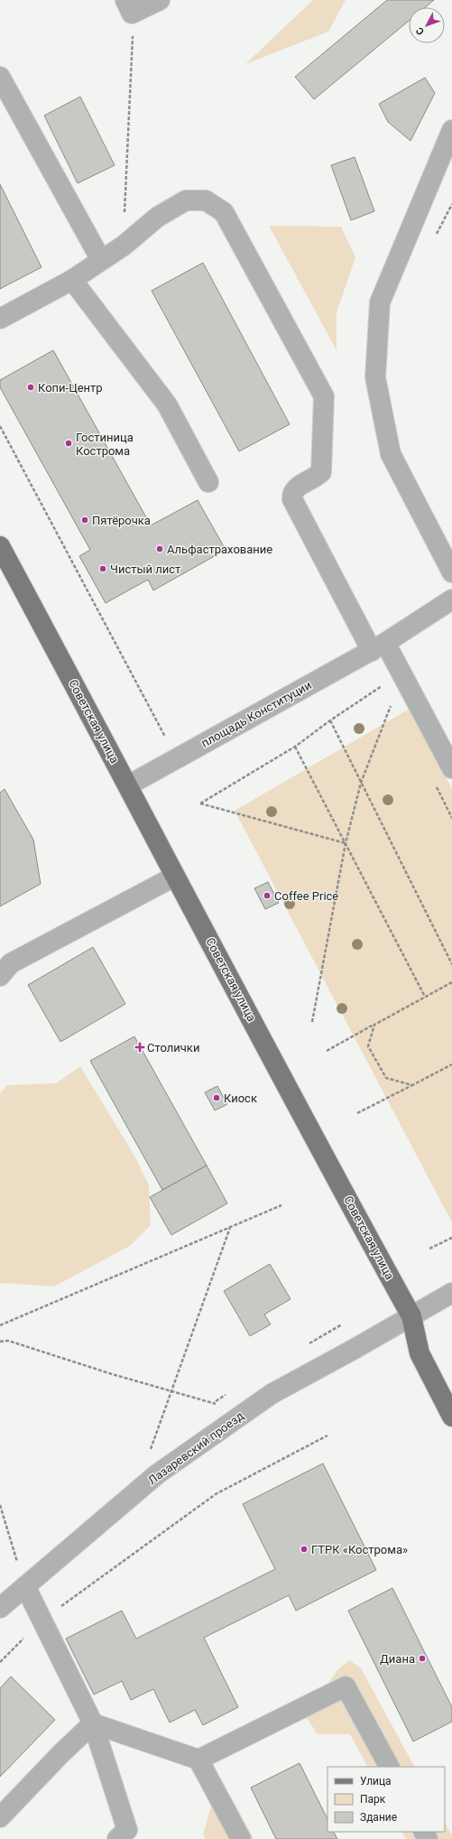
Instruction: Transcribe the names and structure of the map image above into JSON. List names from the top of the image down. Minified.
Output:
{"streets":{"main road":["Советская улица"],"street":["площадь Конституции","Лазаревский проезд"]},"crossings":[["площадь Конституции","Советская улица"],["Советская улица","Лазаревский проезд"]],"places":{"other":["Копи-Центр","Гостиница Кострома","Пятёрочка","Альфастрахование","Чистый лист","Coffee Price","Киоск","ГТРК «Кострома»","Диана"],"health":["Столички"]},"legend":["Улица","Парк","Здание"],"north":"bottom left"}
